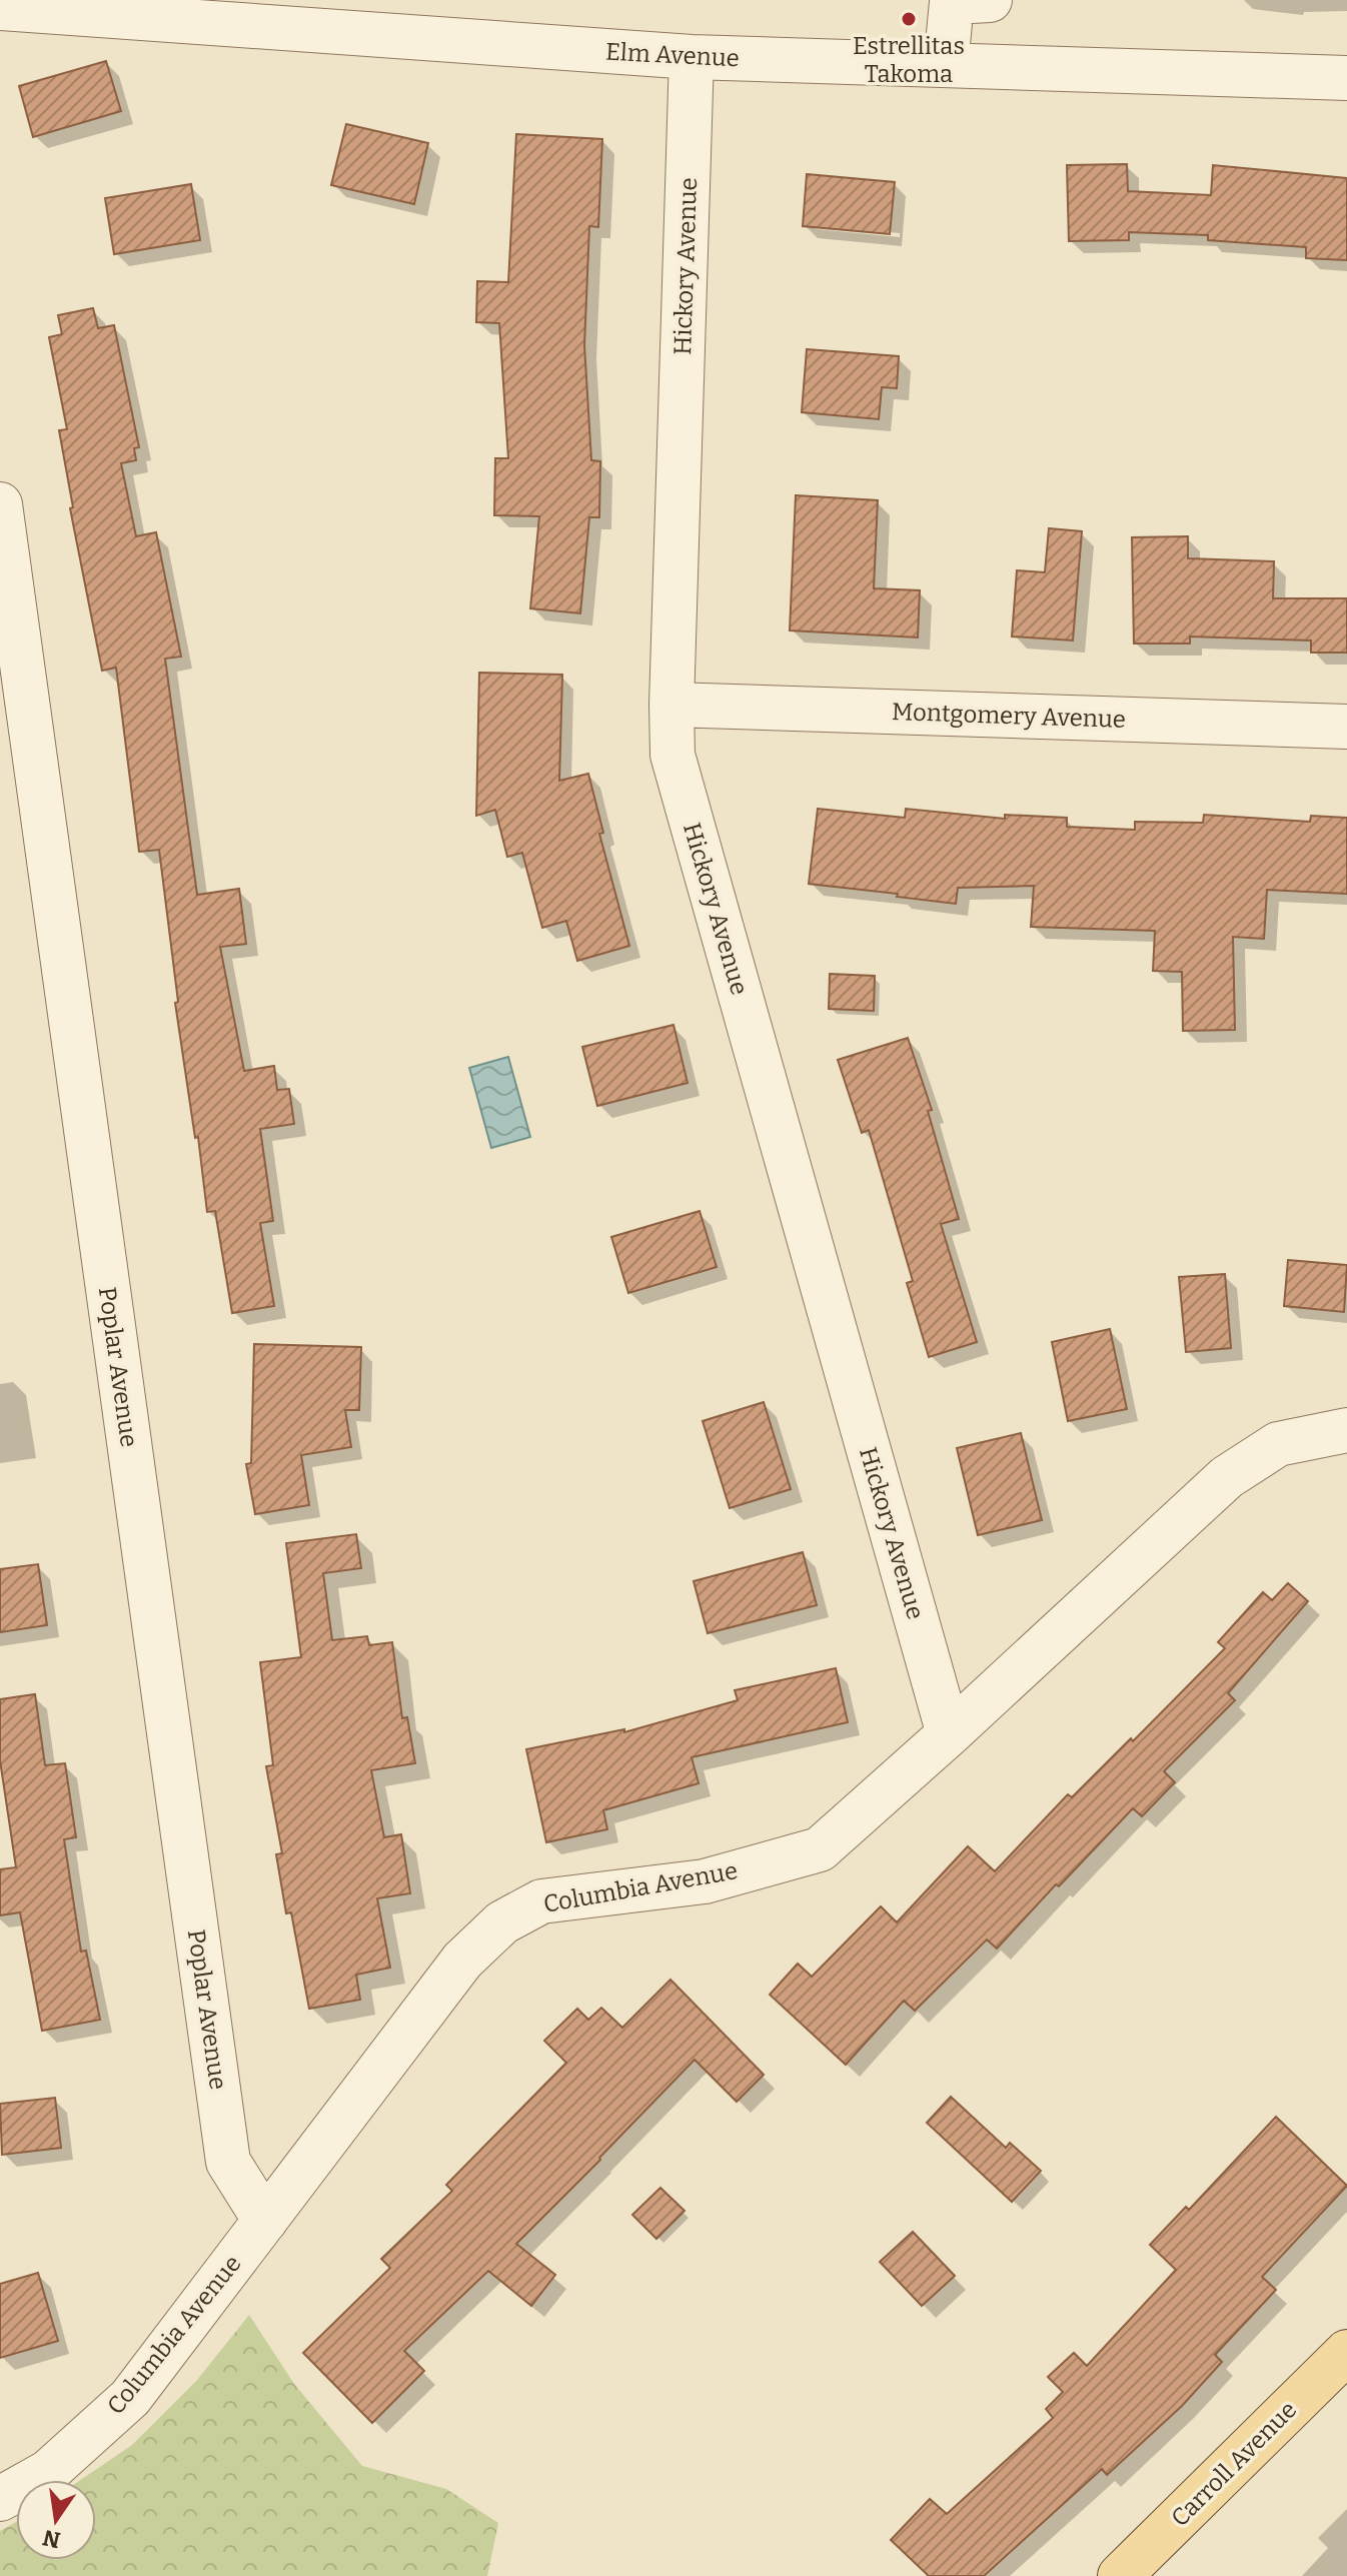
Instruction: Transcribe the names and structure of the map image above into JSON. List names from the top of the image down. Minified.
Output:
{"streets":{"main road":["Carroll Avenue"],"street":["Elm Avenue","Hickory Avenue","Montgomery Avenue","Poplar Avenue","Columbia Avenue"]},"crossings":[["Elm Avenue","Hickory Avenue"],["Hickory Avenue","Montgomery Avenue"],["Hickory Avenue","Columbia Avenue"],["Poplar Avenue","Columbia Avenue"]],"places":["Estrellitas Takoma"],"north":"bottom"}
